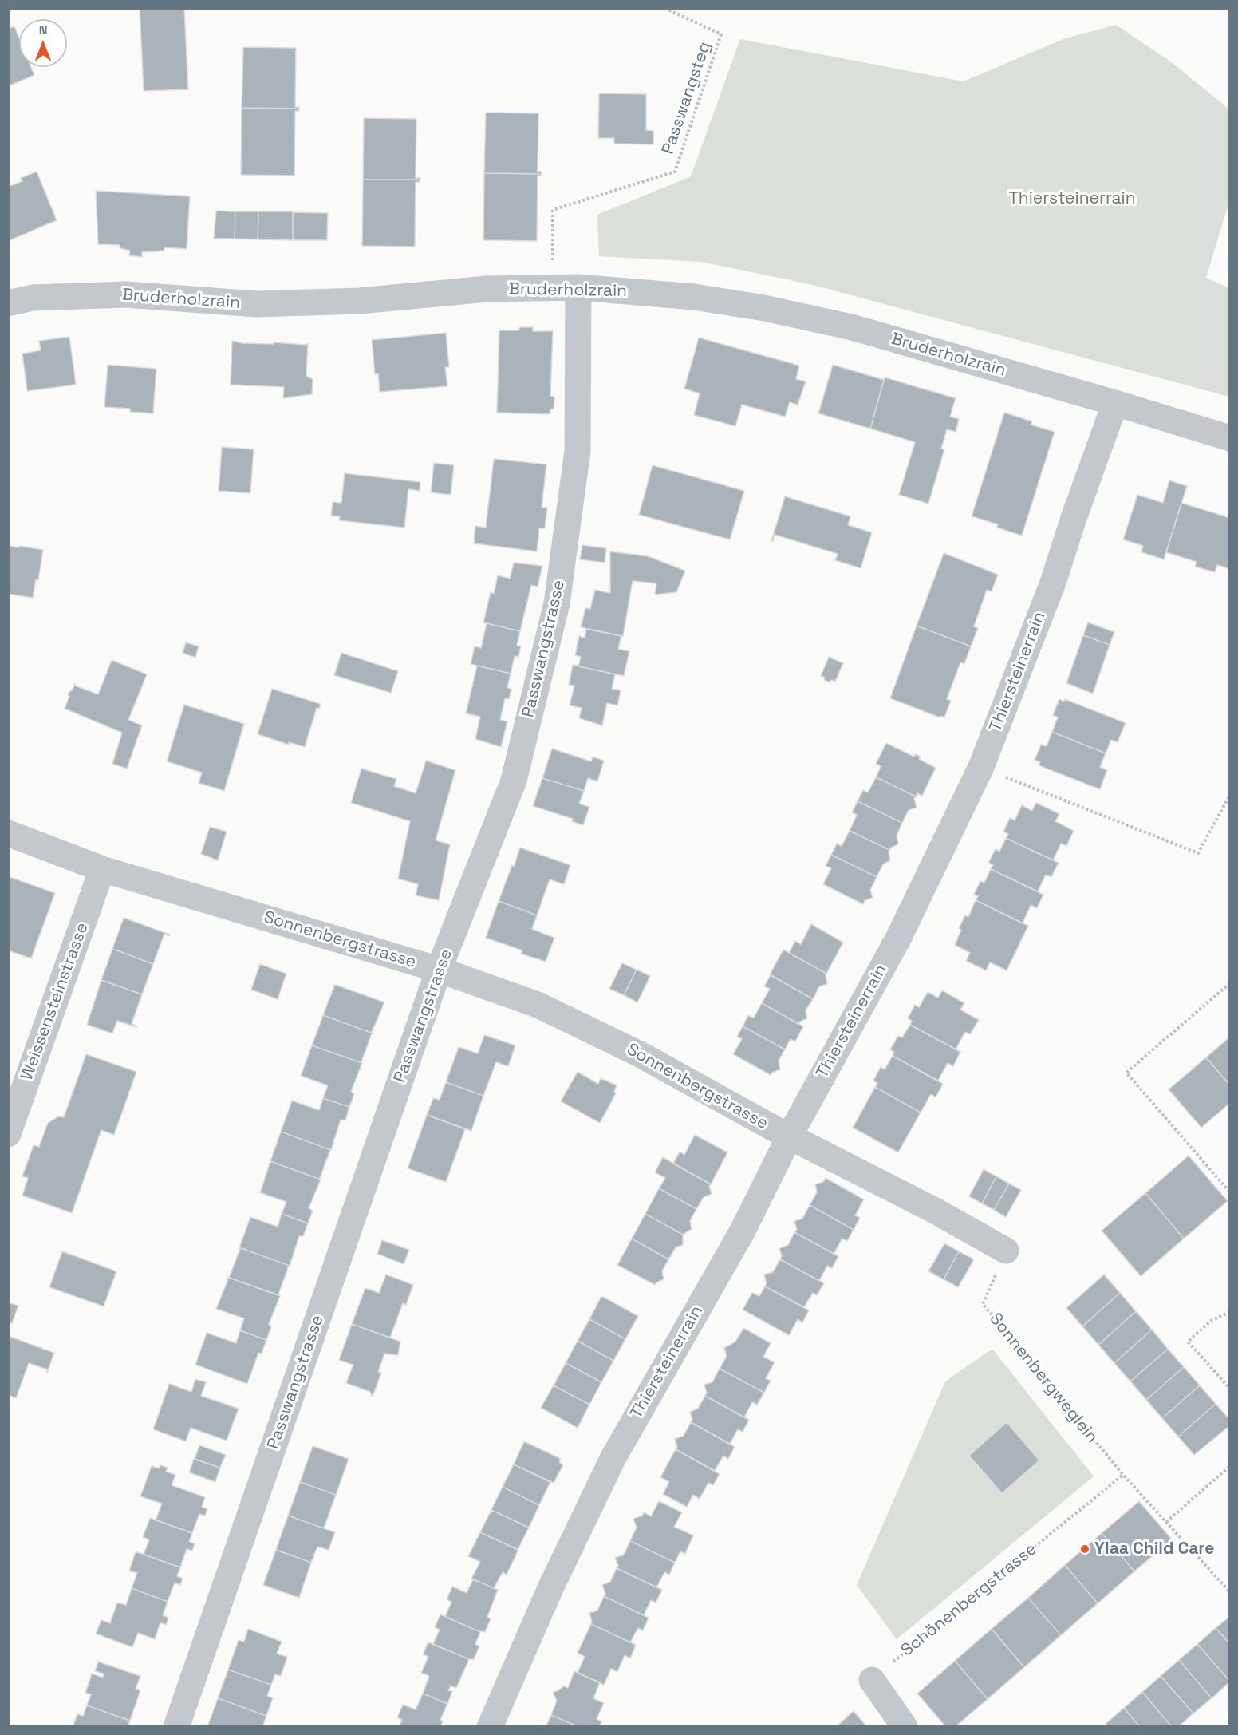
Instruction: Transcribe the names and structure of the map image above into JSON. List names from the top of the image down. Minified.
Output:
{"streets":{"street":["Bruderholzrain","Passwangstrasse","Thiersteinerrain","Sonnenbergstrasse","Weissensteinstrasse"],"path":["Passwangsteg","Sonnenbergweglein","Schönenbergstrasse"]},"crossings":[["Bruderholzrain","Passwangstrasse"],["Bruderholzrain","Thiersteinerrain"],["Passwangstrasse","Sonnenbergstrasse"],["Thiersteinerrain","Sonnenbergstrasse"],["Sonnenbergstrasse","Weissensteinstrasse"],["Sonnenbergweglein","Schönenbergstrasse"]],"parks":["Thiersteinerrain"],"places":["Ylaa Child Care"],"north":"top"}
